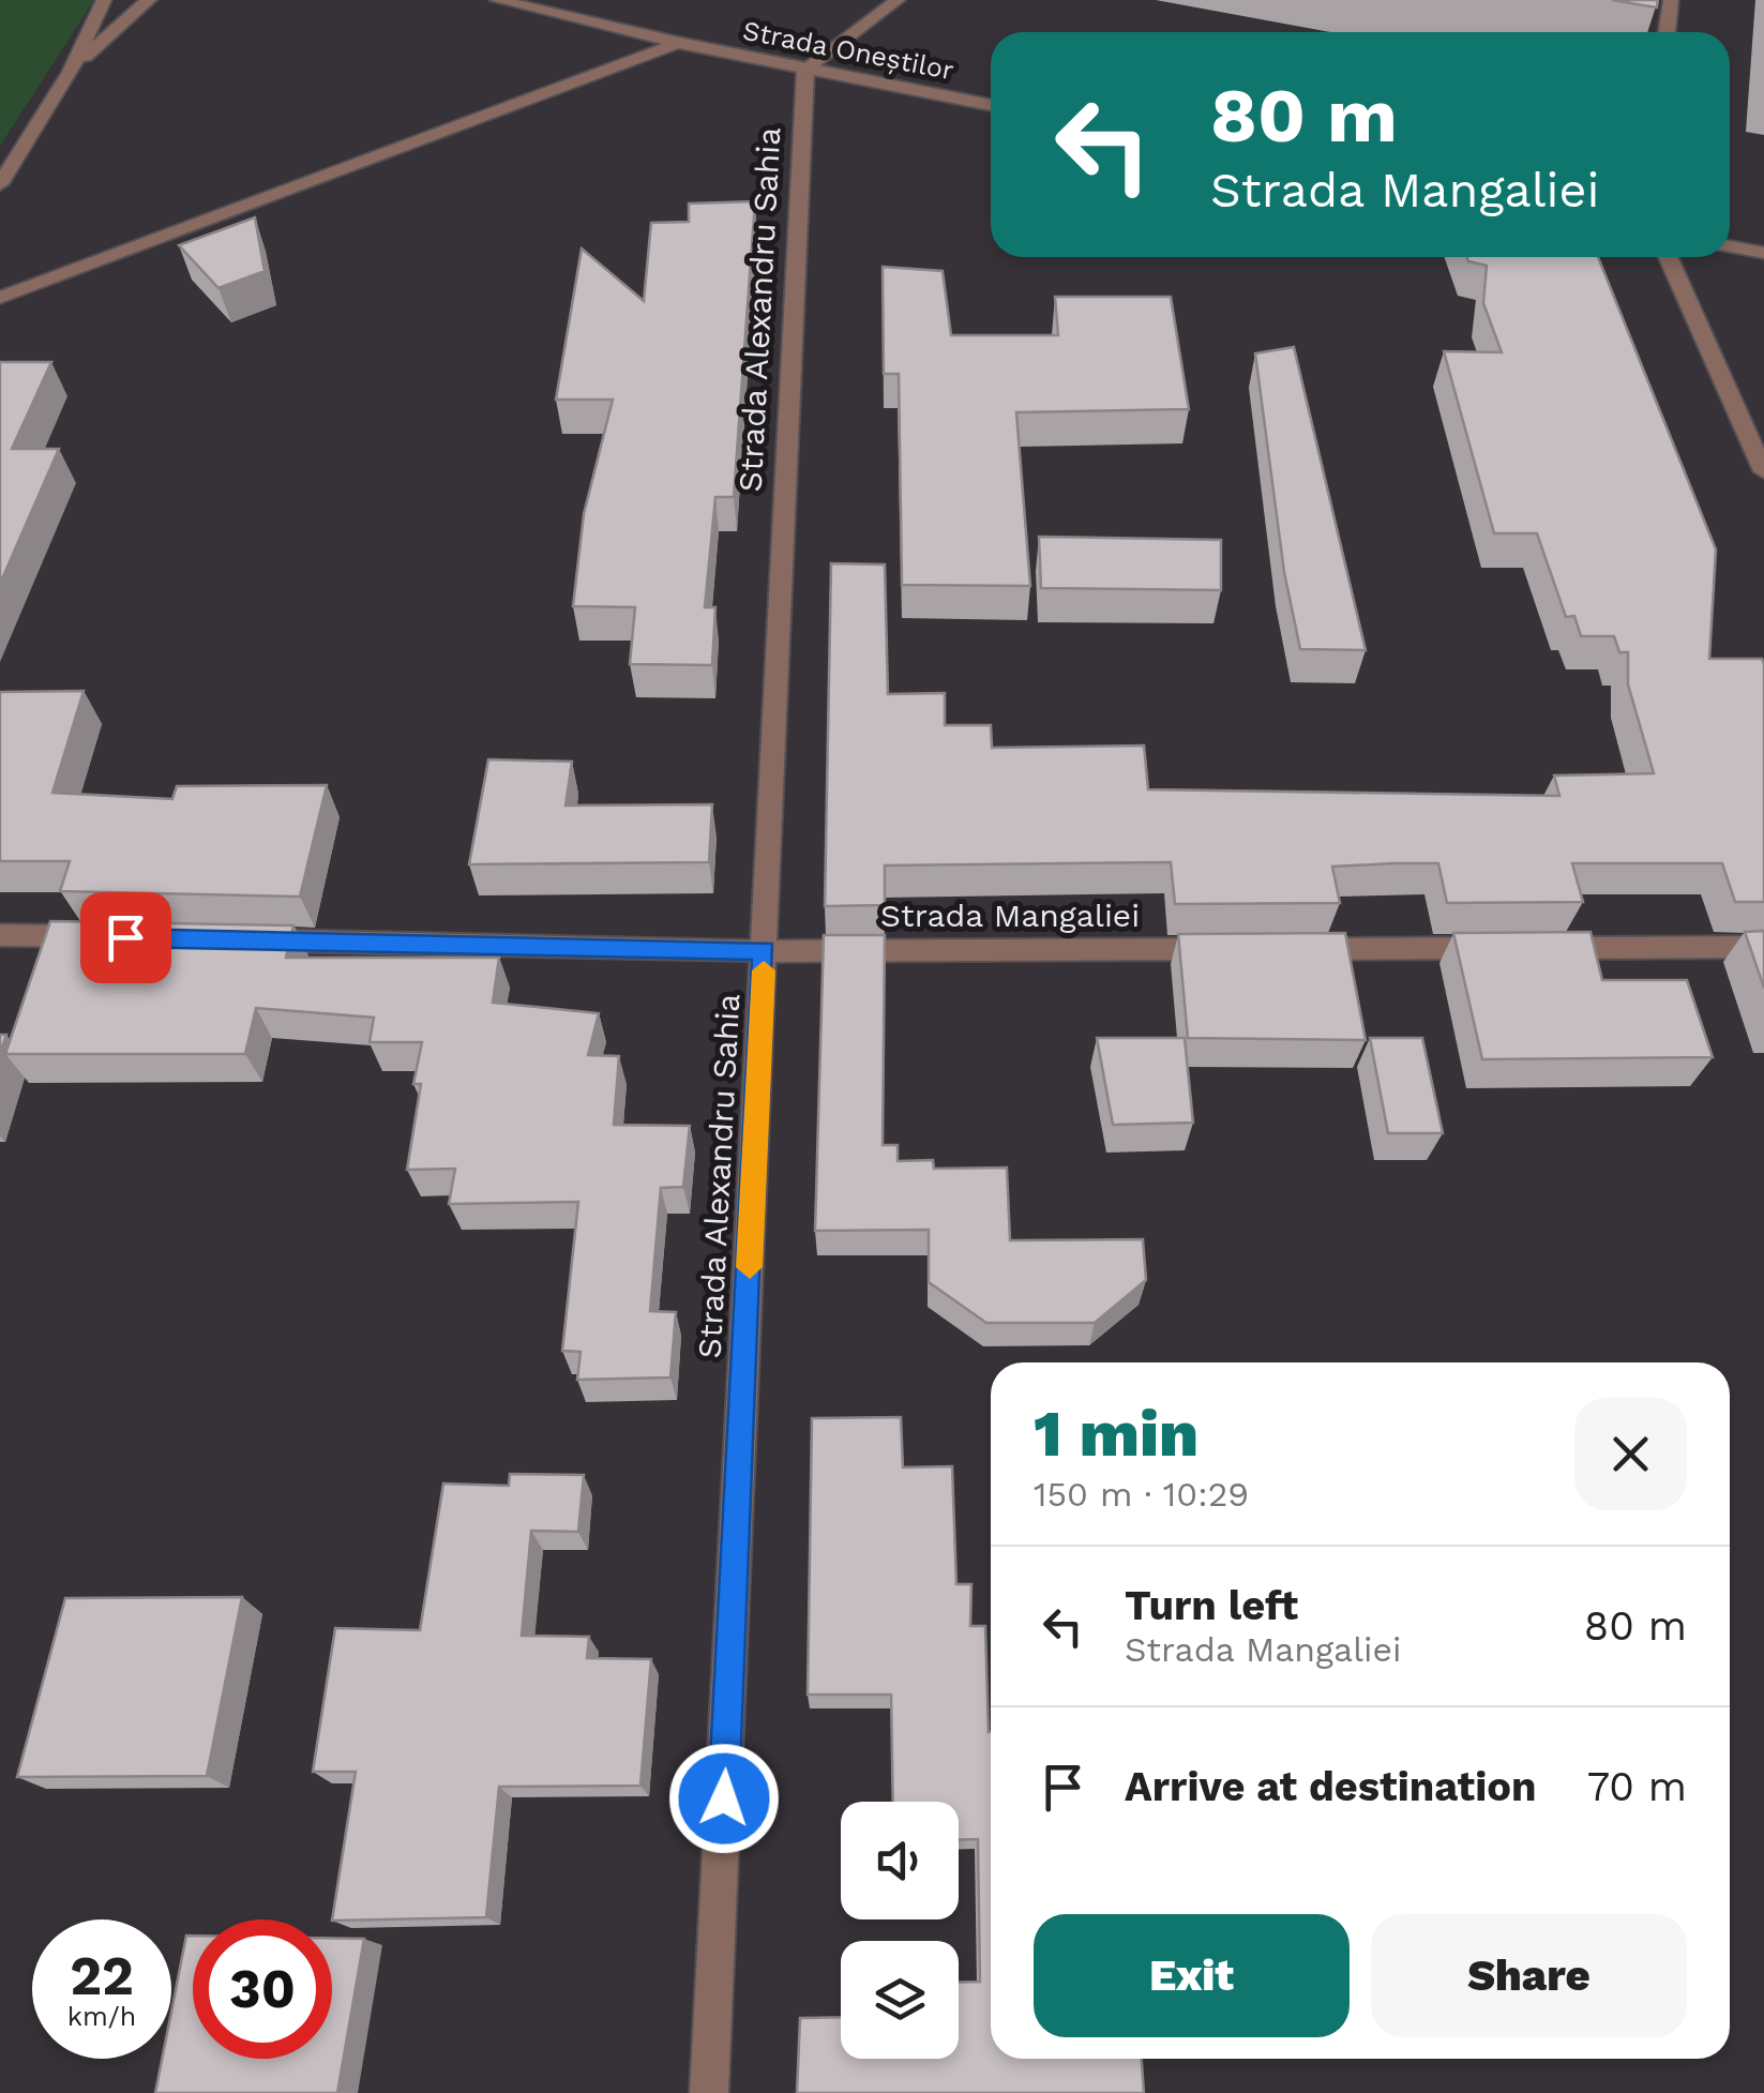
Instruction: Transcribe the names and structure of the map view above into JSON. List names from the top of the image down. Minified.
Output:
{"streets":{"street":["Strada Oneștilor","Strada Alexandru Sahia","Strada Mangaliei"]},"crossings":[["Strada Oneștilor","Strada Alexandru Sahia"],["Strada Alexandru Sahia","Strada Mangaliei"]],"page":{"turn":["80 m","Strada Mangaliei"],"heading":["1 min","150 m · 10:29"],"list":[{"name":"Turn left","note":"Strada Mangaliei","value":"80 m"},{"name":"Arrive at destination","value":"70 m"}],"buttons":["Exit","Share"],"speed":"22 km/h","limit":"30"}}
